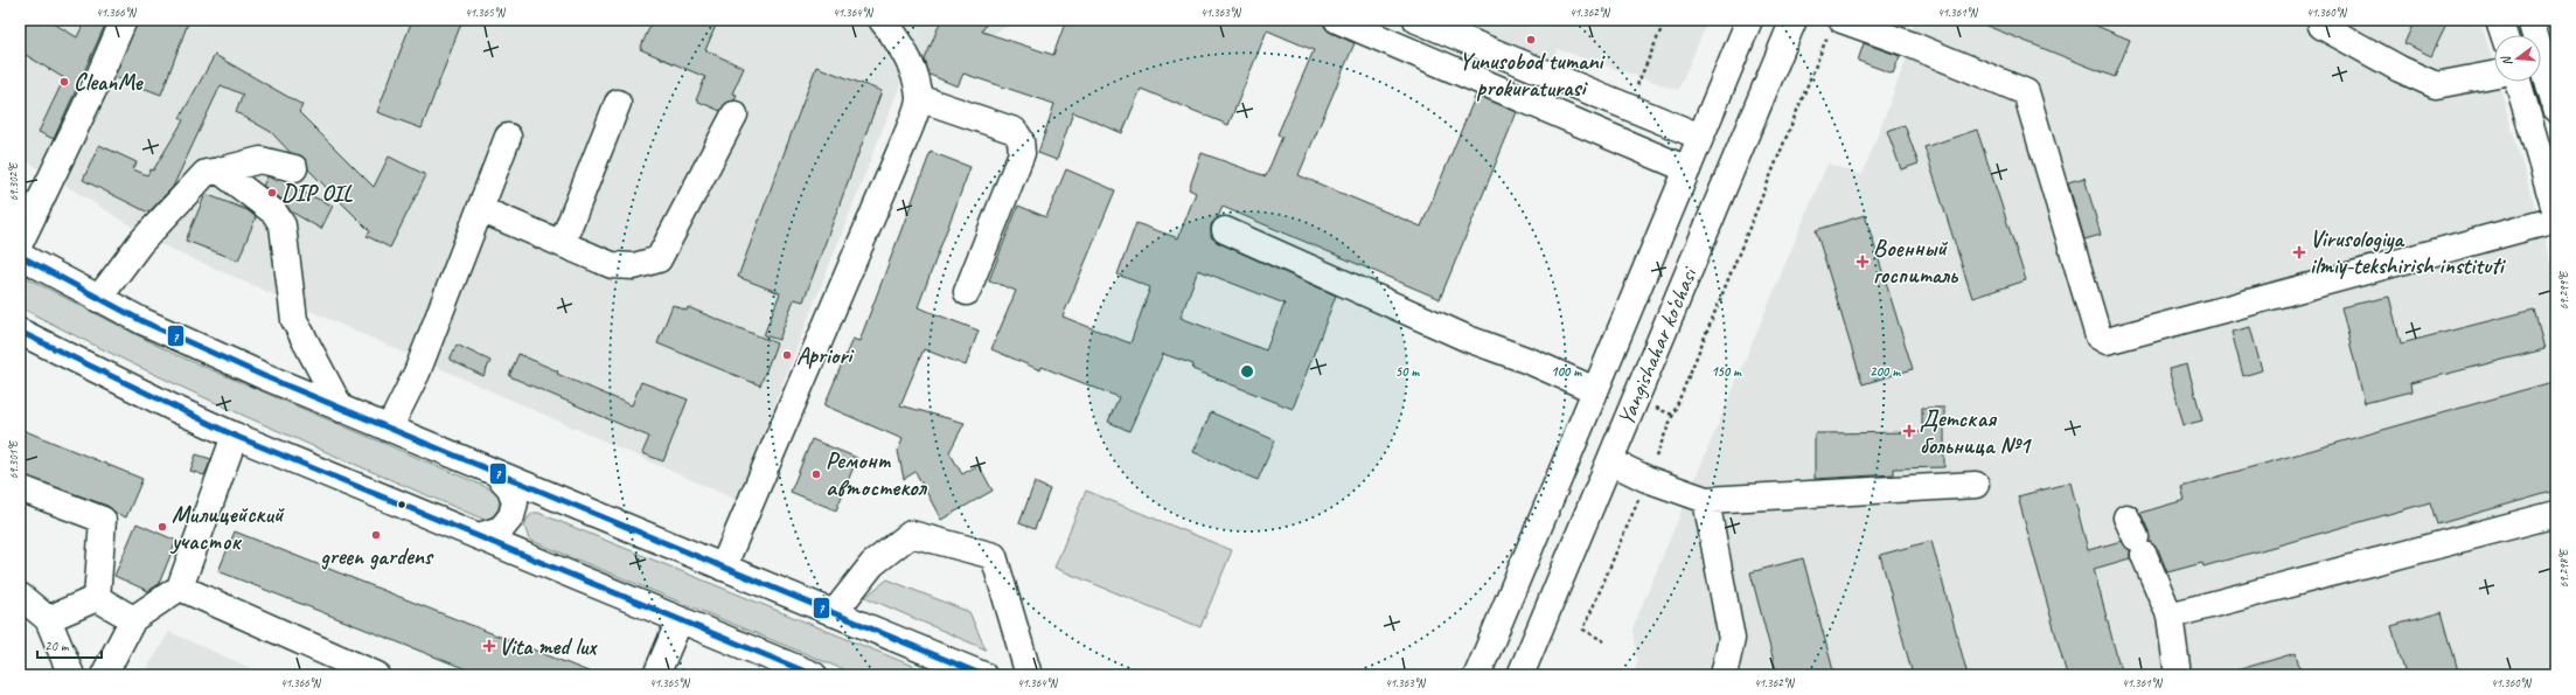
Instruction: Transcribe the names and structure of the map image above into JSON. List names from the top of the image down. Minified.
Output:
{"streets":{"main road":["Yangishahar ko‘chasi"]},"places":{"other":["Yunusobod tumani prokuraturasi","CleanMe","DIP OIL","Apriori","Ремонт автостекол","Милицейский участок","green gardens"],"health":["Virusologiya ilmiy-tekshirish instituti","Военный госпиталь","Детская больница №1","Vita med lux"]},"lines":["transit line 7"],"scale_bar":"20 m","north":"left","coordinates":["41.366°N","41.365°N","41.364°N","41.363°N","41.362°N","41.361°N","41.360°N","69.302°E","69.299°E","69.301°E","69.298°E"],"rings":["50 m","100 m","150 m","200 m"]}
